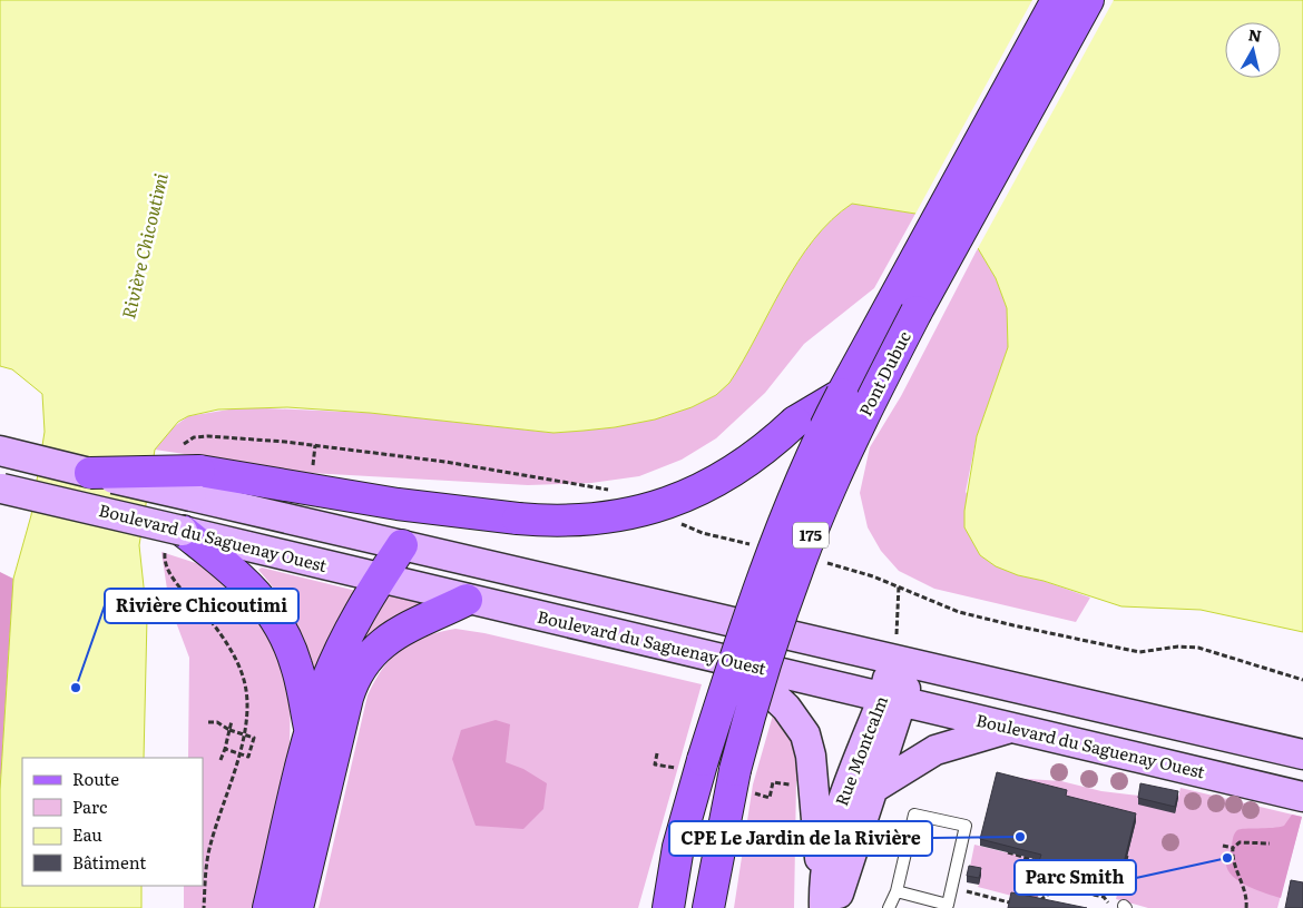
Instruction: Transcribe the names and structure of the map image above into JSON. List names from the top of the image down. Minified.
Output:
{"streets":{"main road":["Pont Dubuc","175","Boulevard du Saguenay Ouest","Rue Montcalm"]},"crossings":[["Pont Dubuc","175"],["Boulevard du Saguenay Ouest","Rue Montcalm"]],"water":["Rivière Chicoutimi"],"places":["Rivière Chicoutimi","CPE Le Jardin de la Rivière","Parc Smith"],"legend":["Route","Parc","Eau","Bâtiment"],"north":"top"}
